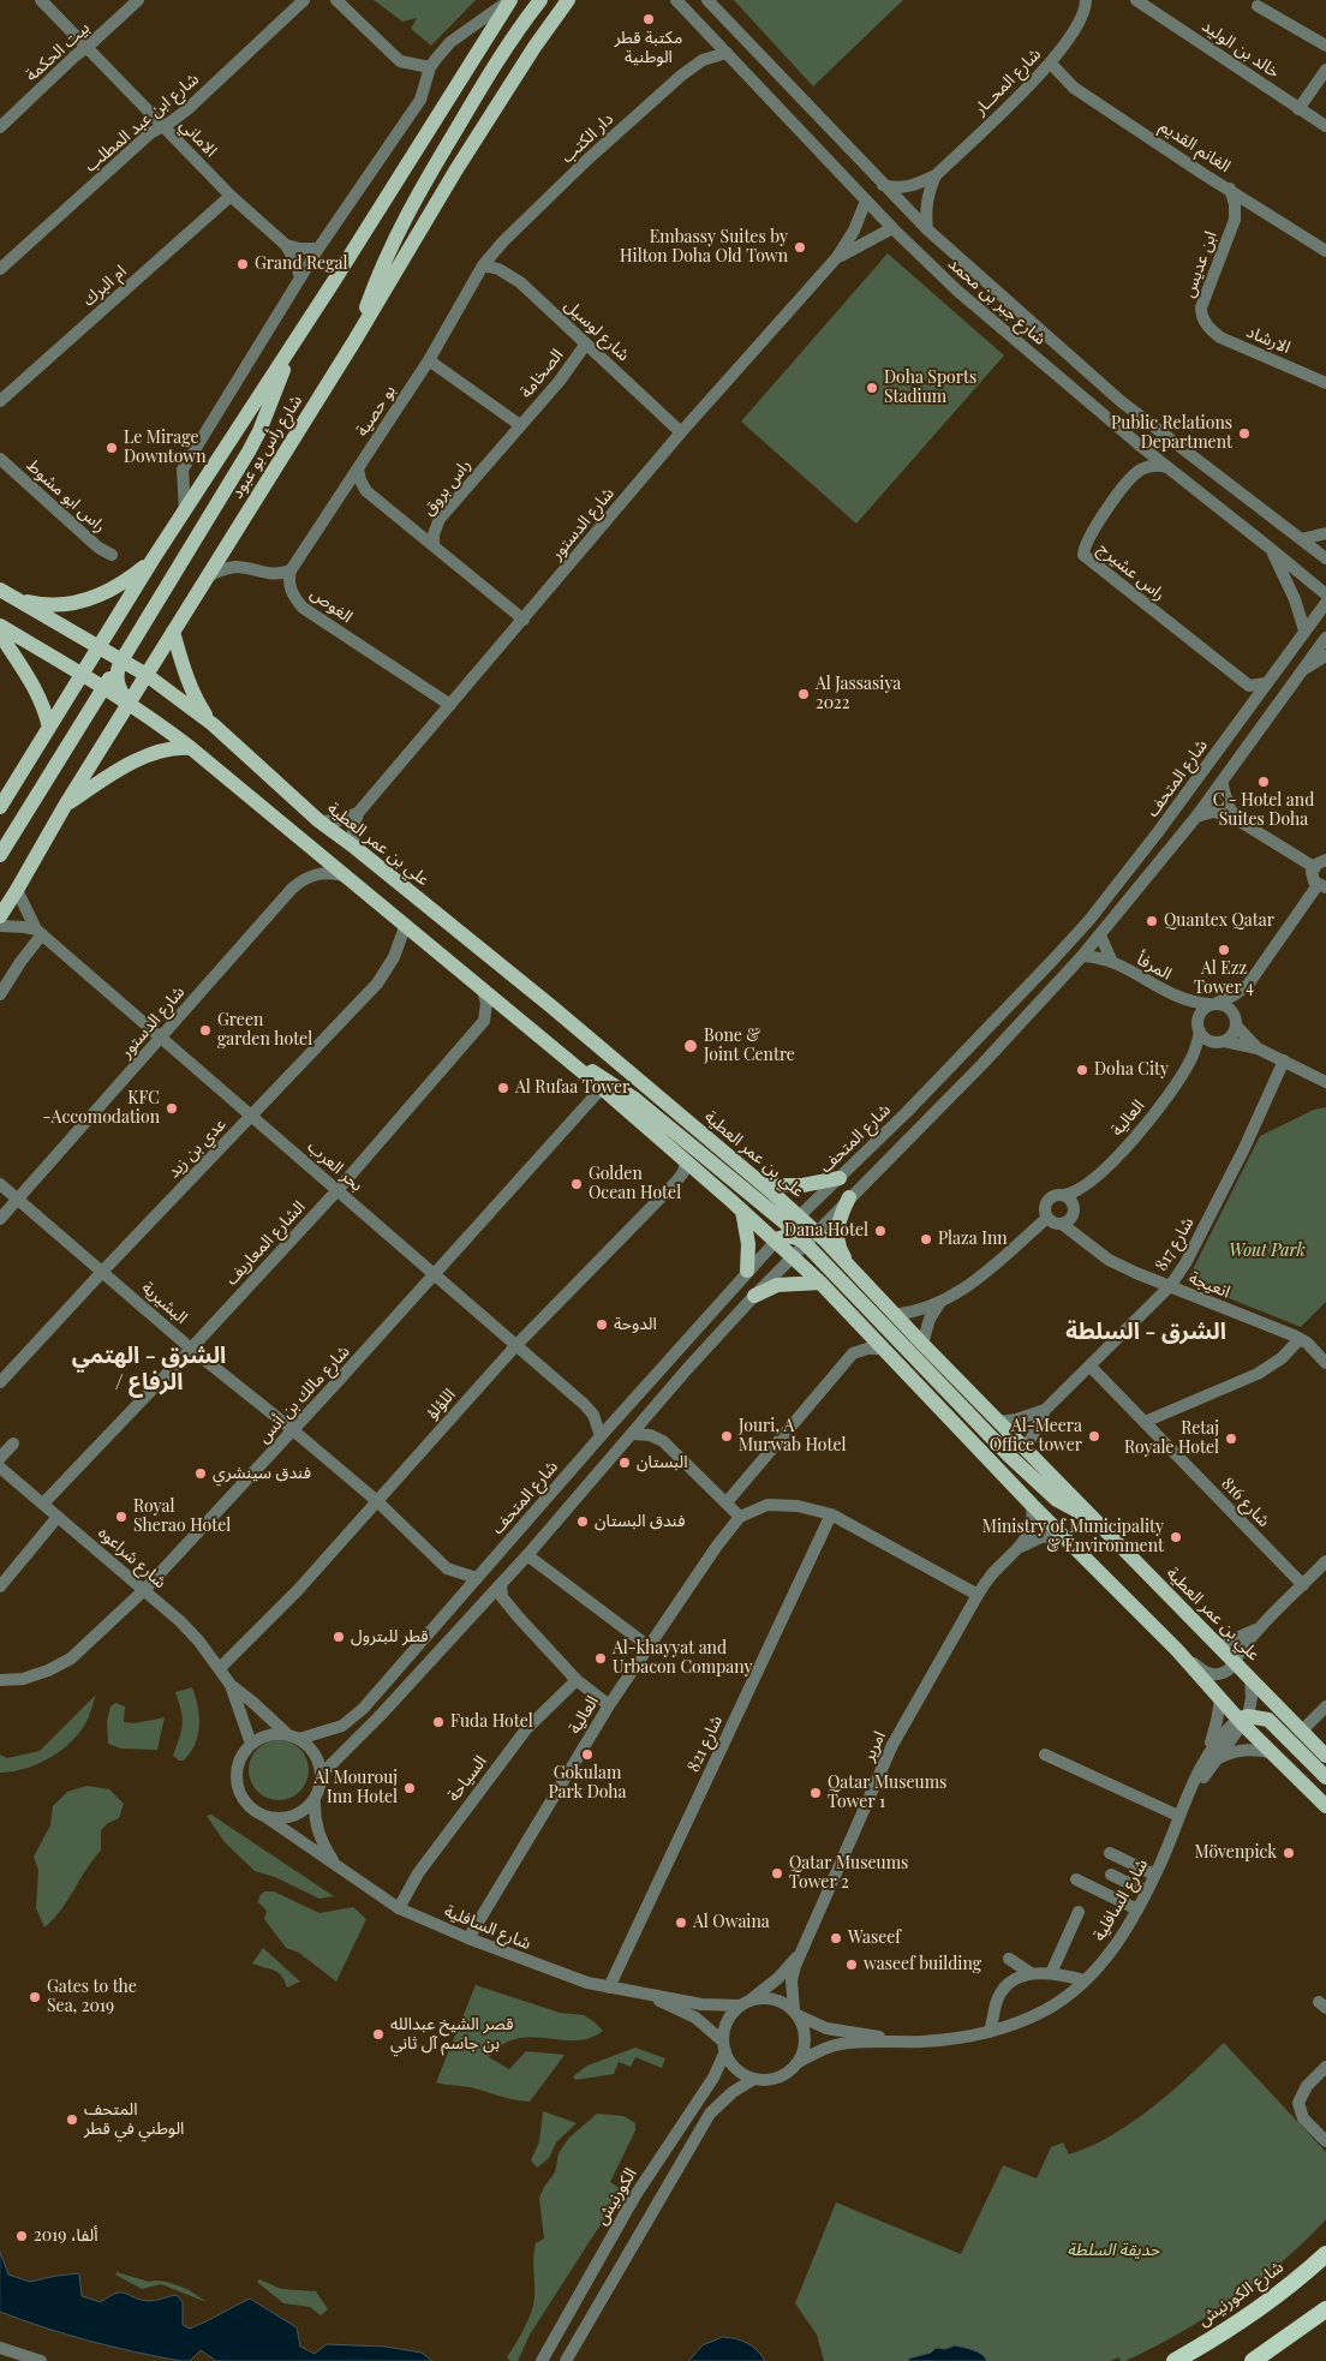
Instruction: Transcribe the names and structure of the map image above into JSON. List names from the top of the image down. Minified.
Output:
{"streets":{"highway":["شارع الكورنيش"],"main road":["شارع رأس بو عبود","علي بن عمر العطية"],"street":["خالد بن الوليد","بيت الحكمة","شارع المحــار","شارع ابن عبد المطلب","الاماني","دار الكتب","الغانم القديم","ابن عديس","ام البرك","شارع جبر بن محمد","شارع لوسيل","الارشاد","الصخامة","بو حصية","راس بروق","راس ابو مشوط","شارع الدستور","راس عشيرج","الغوص","شارع المتحف","المرفأ","العالية","عدي بن زيد","بحر العرب","الشارع المعاريف","شارع 817","انعيجة","البشيرية","شارع مالك بن أنس","اللؤلؤ","شارع 816","شارع شراعوه","شارع 821","امرير","السياحة","شارع السافلية","الكورنيش"]},"crossings":[["بيت الحكمة","الاماني"],["شارع المحــار","الغانم القديم"],["شارع المحــار","شارع جبر بن محمد"],["شارع ابن عبد المطلب","الاماني"],["الاماني","ام البرك"],["الاماني","شارع رأس بو عبود"],["دار الكتب","شارع جبر بن محمد"],["دار الكتب","شارع لوسيل"],["دار الكتب","بو حصية"],["الغانم القديم","ابن عديس"],["ابن عديس","الارشاد"],["شارع جبر بن محمد","شارع الدستور"],["شارع جبر بن محمد","راس عشيرج"],["شارع لوسيل","الصخامة"],["شارع لوسيل","بو حصية"],["شارع لوسيل","شارع الدستور"],["الصخامة","راس بروق"],["بو حصية","راس بروق"],["بو حصية","الغوص"],["شارع رأس بو عبود","علي بن عمر العطية"],["شارع رأس بو عبود","بحر العرب"],["شارع الدستور","الغوص"],["شارع الدستور","بحر العرب"],["شارع الدستور","البشيرية"],["راس عشيرج","شارع المتحف"],["شارع المتحف","علي بن عمر العطية"],["شارع المتحف","بحر العرب"],["شارع المتحف","البشيرية"],["شارع المتحف","شارع شراعوه"],["شارع المتحف","شارع السافلية"],["علي بن عمر العطية","شارع 817"],["المرفأ","العالية"],["العالية","انعيجة"],["العالية","شارع السافلية"],["عدي بن زيد","بحر العرب"],["عدي بن زيد","البشيرية"],["بحر العرب","الشارع المعاريف"],["بحر العرب","شارع مالك بن أنس"],["بحر العرب","اللؤلؤ"],["الشارع المعاريف","البشيرية"],["الشارع المعاريف","شارع شراعوه"],["شارع 817","انعيجة"],["شارع 817","شارع 816"],["البشيرية","شارع مالك بن أنس"],["البشيرية","اللؤلؤ"],["شارع مالك بن أنس","شارع شراعوه"],["اللؤلؤ","شارع شراعوه"],["شارع شراعوه","شارع السافلية"],["شارع 821","شارع السافلية"],["امرير","شارع السافلية"],["امرير","الكورنيش"],["السياحة","شارع السافلية"],["شارع السافلية","الكورنيش"]],"districts":["الشرق - السلطة","الشرق - الهتمي / الرفاع"],"parks":["Wout Park","حديقة السلطة"],"places":["مكتبة قطر الوطنية","Embassy Suites by Hilton Doha Old Town","Grand Regal","Doha Sports Stadium","Public Relations Department","Le Mirage Downtown","Al Jassasiya 2022","C - Hotel and Suites Doha","Quantex Qatar","Al Ezz Tower 4","Green garden hotel","Bone & Joint Centre","Doha City","Al Rufaa Tower","KFC -Accomodation","Golden Ocean Hotel","Dana Hotel","Plaza Inn","الدوحة","Jouri, A Murwab Hotel","Al-Meera Office tower","Retaj Royale Hotel","البستان","فندق سينشري","Royal Sherao Hotel","فندق البستان","Ministry of Municipality & Environment","قطر للبترول","Al-khayyat and Urbacon Company","Fuda Hotel","Gokulam Park Doha","Al Mourouj Inn Hotel","Qatar Museums Tower 1","Mövenpick","Qatar Museums Tower 2","Al Owaina","Waseef","waseef building","Gates to the Sea, 2019","قصر الشيخ عبدالله بن جاسم آل ثاني","المتحف الوطني في قطر","ألفا، 2019"]}
